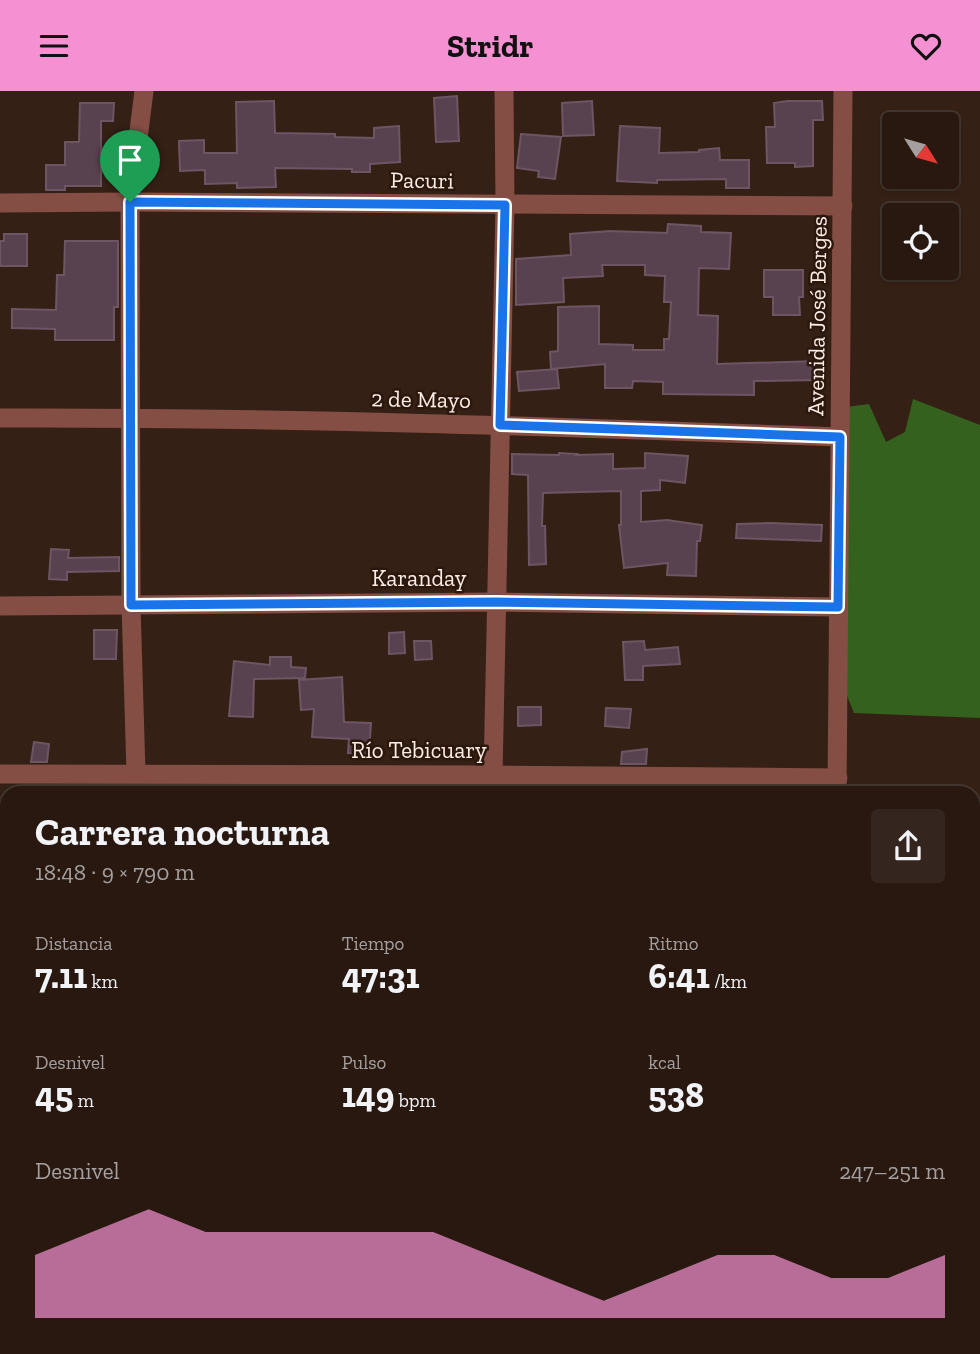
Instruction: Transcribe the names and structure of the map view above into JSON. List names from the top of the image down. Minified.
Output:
{"streets":{"street":["Pacuri","Avenida José Berges","2 de Mayo","Karanday","Río Tebicuary"]},"crossings":[["Pacuri","Avenida José Berges"],["Avenida José Berges","2 de Mayo"],["Avenida José Berges","Karanday"],["Avenida José Berges","Río Tebicuary"]],"north":"bottom right","page":{"header":"Stridr","heading":["Carrera nocturna","18:48 · 9 × 790 m"],"stats":[["Distancia","7.11 km"],["Tiempo","47:31"],["Ritmo","6:41 /km"],["Desnivel","45 m"],["Pulso","149 bpm"],["kcal","538"]],"chart":["Desnivel","247–251 m"]}}
